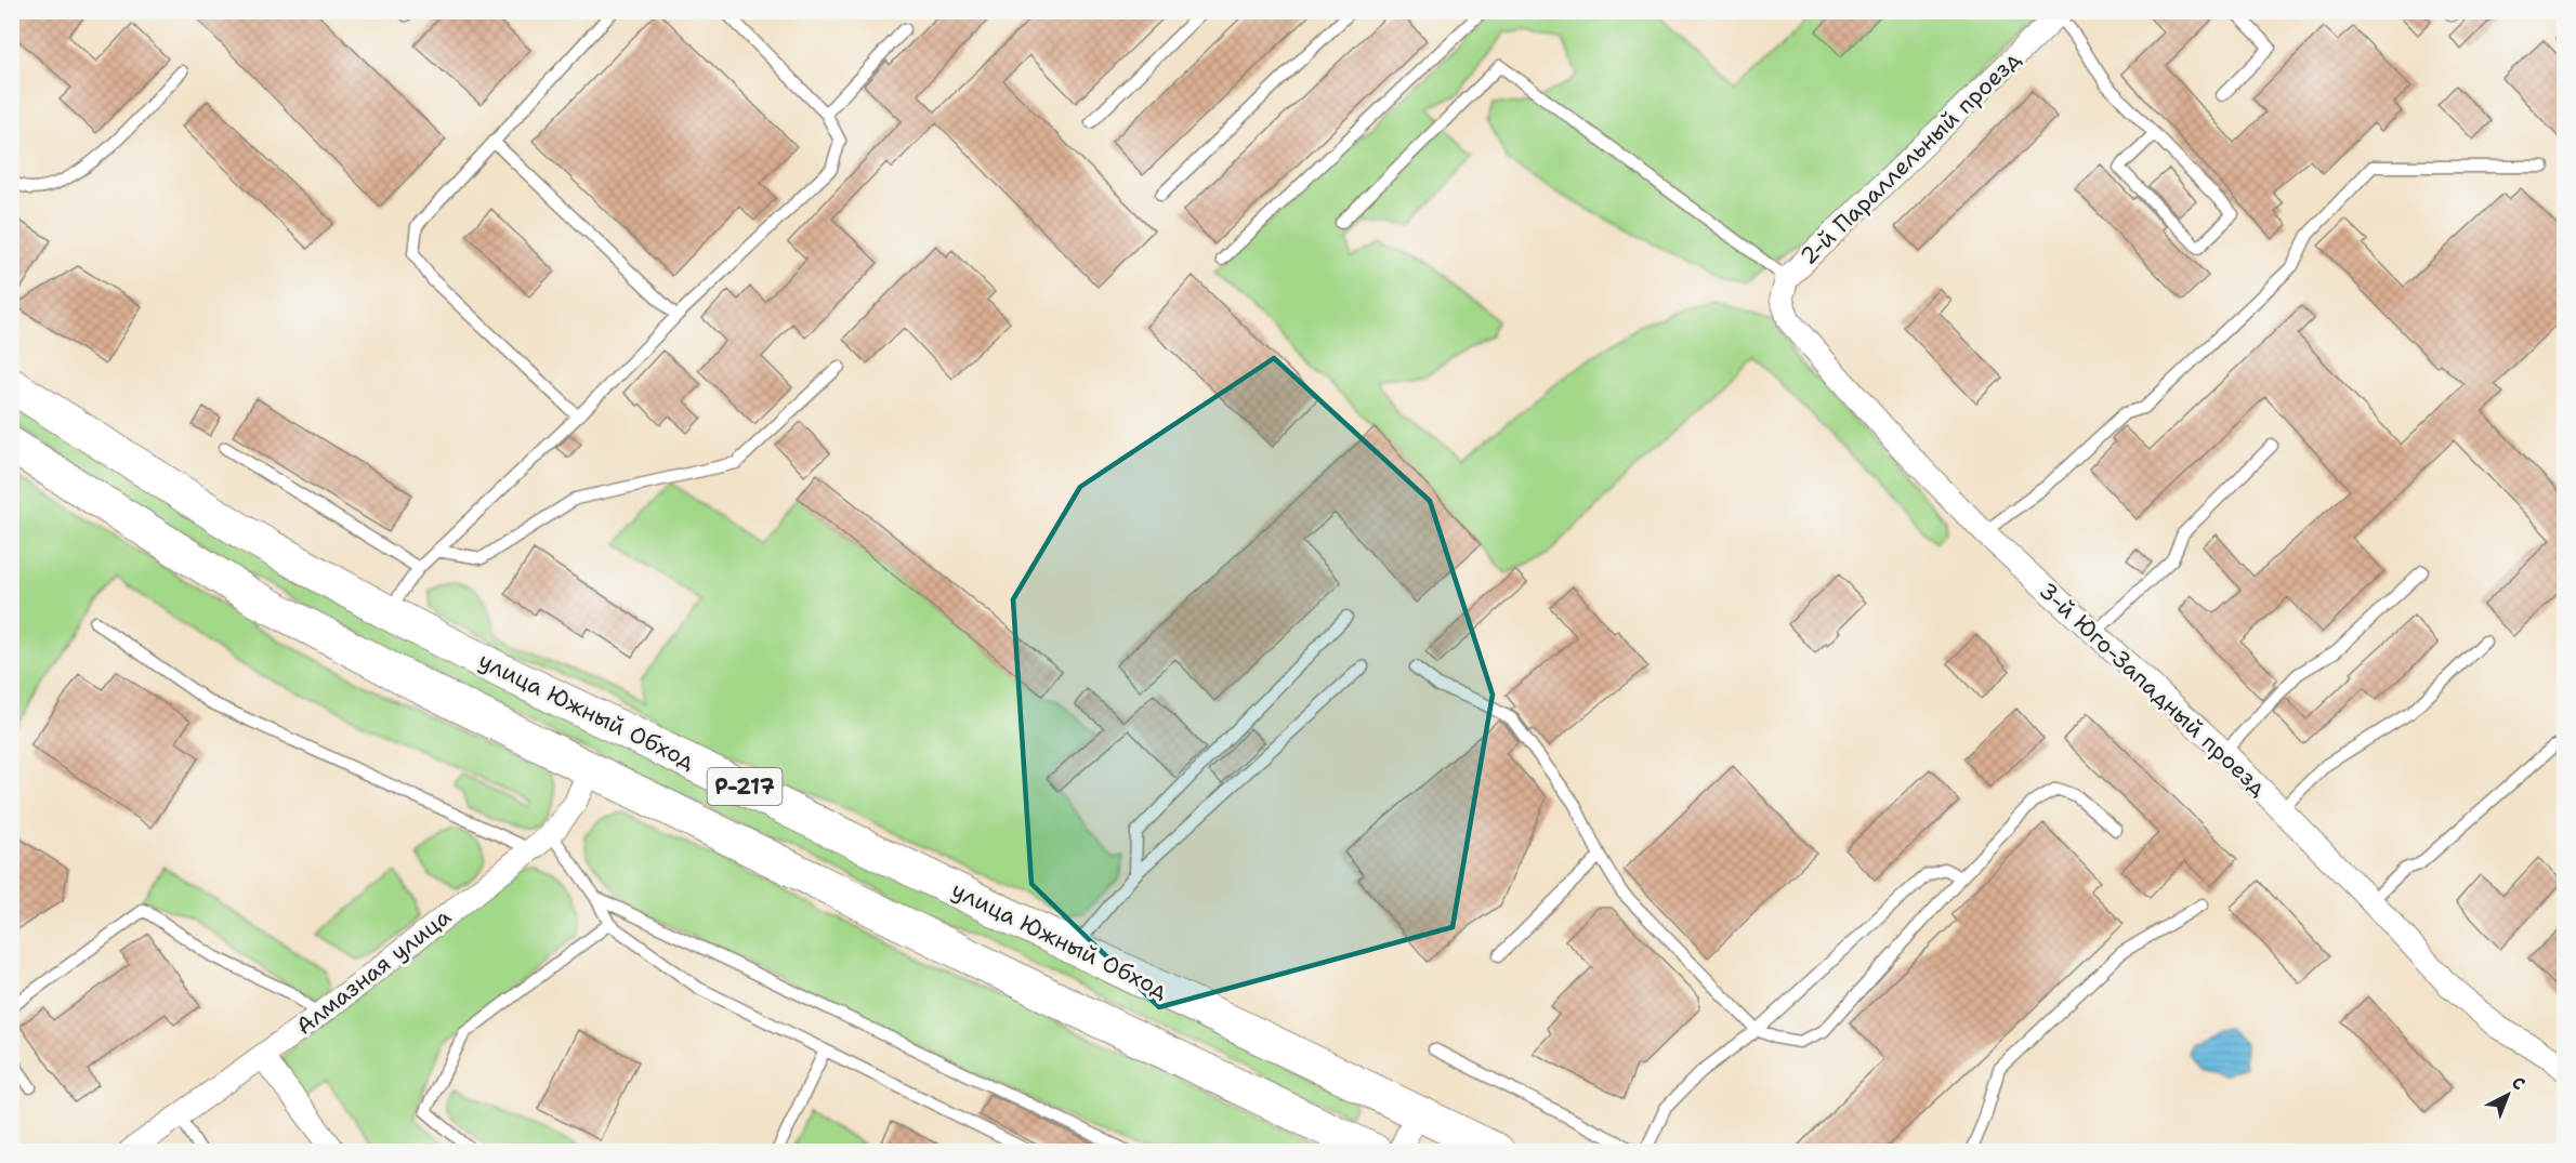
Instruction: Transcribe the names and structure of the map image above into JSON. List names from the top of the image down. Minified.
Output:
{"streets":{"main road":["улица Южный Обход","Р-217"],"street":["2-й Параллельный проезд","3-й Юго-Западный проезд","Алмазная улица"]},"crossings":[["2-й Параллельный проезд","3-й Юго-Западный проезд"],["Р-217","Алмазная улица"]],"north":"top right"}
